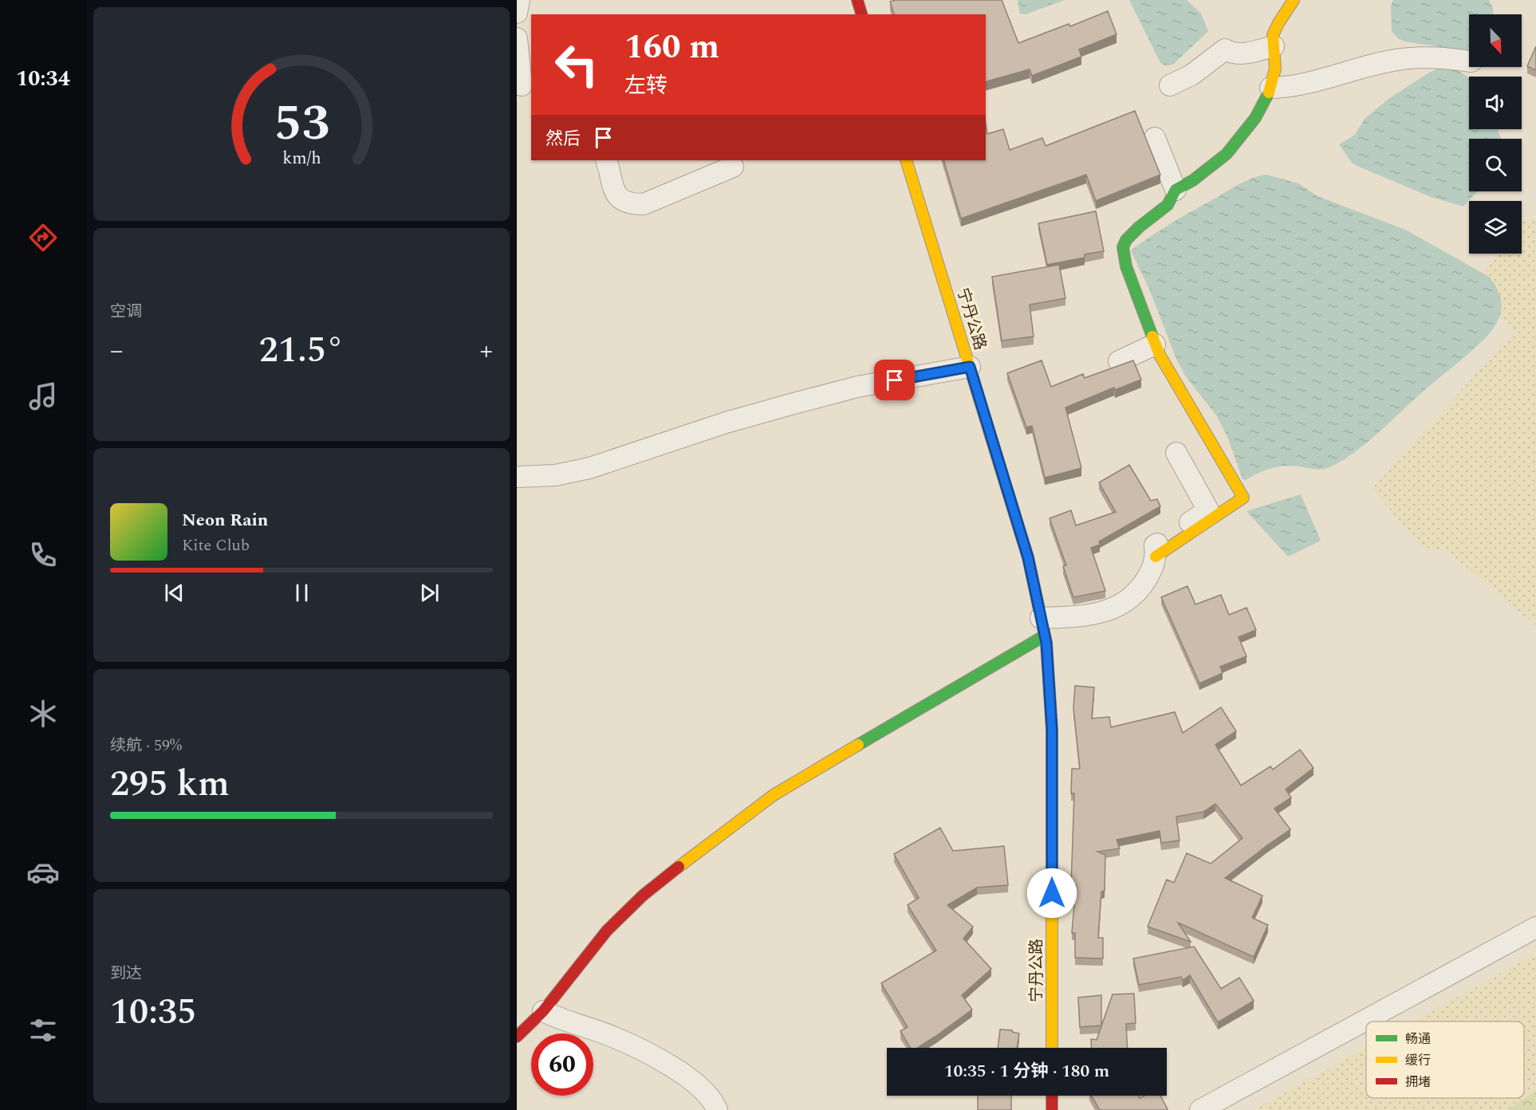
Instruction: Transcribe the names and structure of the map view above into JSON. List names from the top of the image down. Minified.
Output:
{"streets":{"street":["宁丹公路"]},"legend":["畅通","缓行","拥堵"],"north":"bottom right","page":{"tabs":"10:34","turn":["160 m","左转"],"then":"然后","tile":["空调",["续航 · 59%","295 km"],["到达","10:35"]],"heat":["−","21.5°","+"],"song":["Neon Rain","Kite Club"],"limit":"60","trip":"10:35 · 1 分钟 · 180 m","gauge":["53","km/h"]}}
